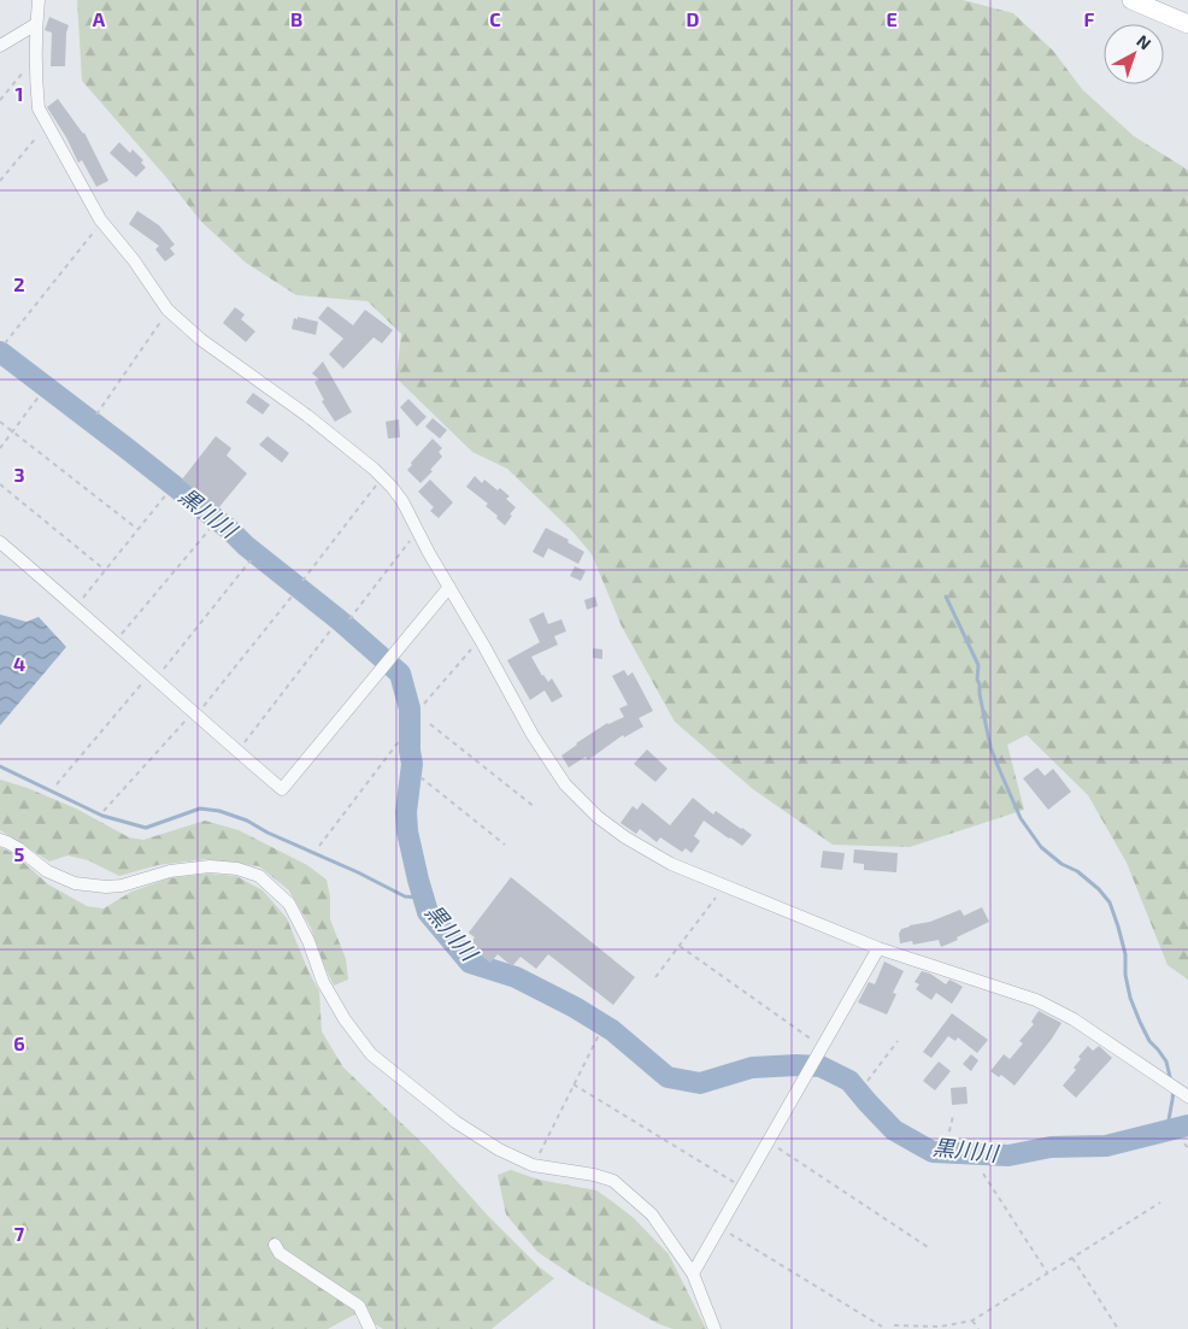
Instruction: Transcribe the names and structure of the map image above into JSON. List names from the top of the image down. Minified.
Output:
{"water":["黒川川"],"north":"top right","grid":{"columns":["A","B","C","D","E","F"],"rows":["1","2","3","4","5","6","7"]}}
